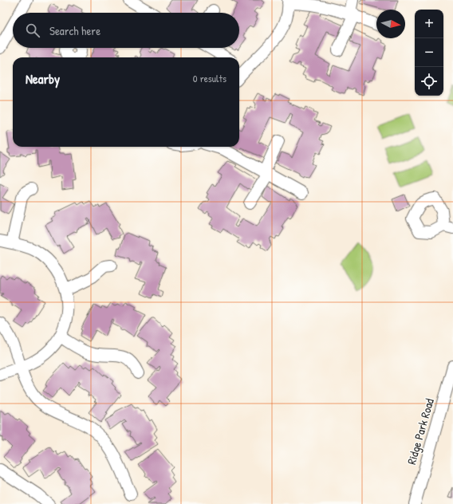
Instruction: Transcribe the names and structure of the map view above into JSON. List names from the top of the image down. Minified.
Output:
{"streets":{"street":["Ridge Park Road"]},"north":"right","page":{"map_buttons":["+","−"],"search":"Search here","heading":["Nearby","0 results"]}}
